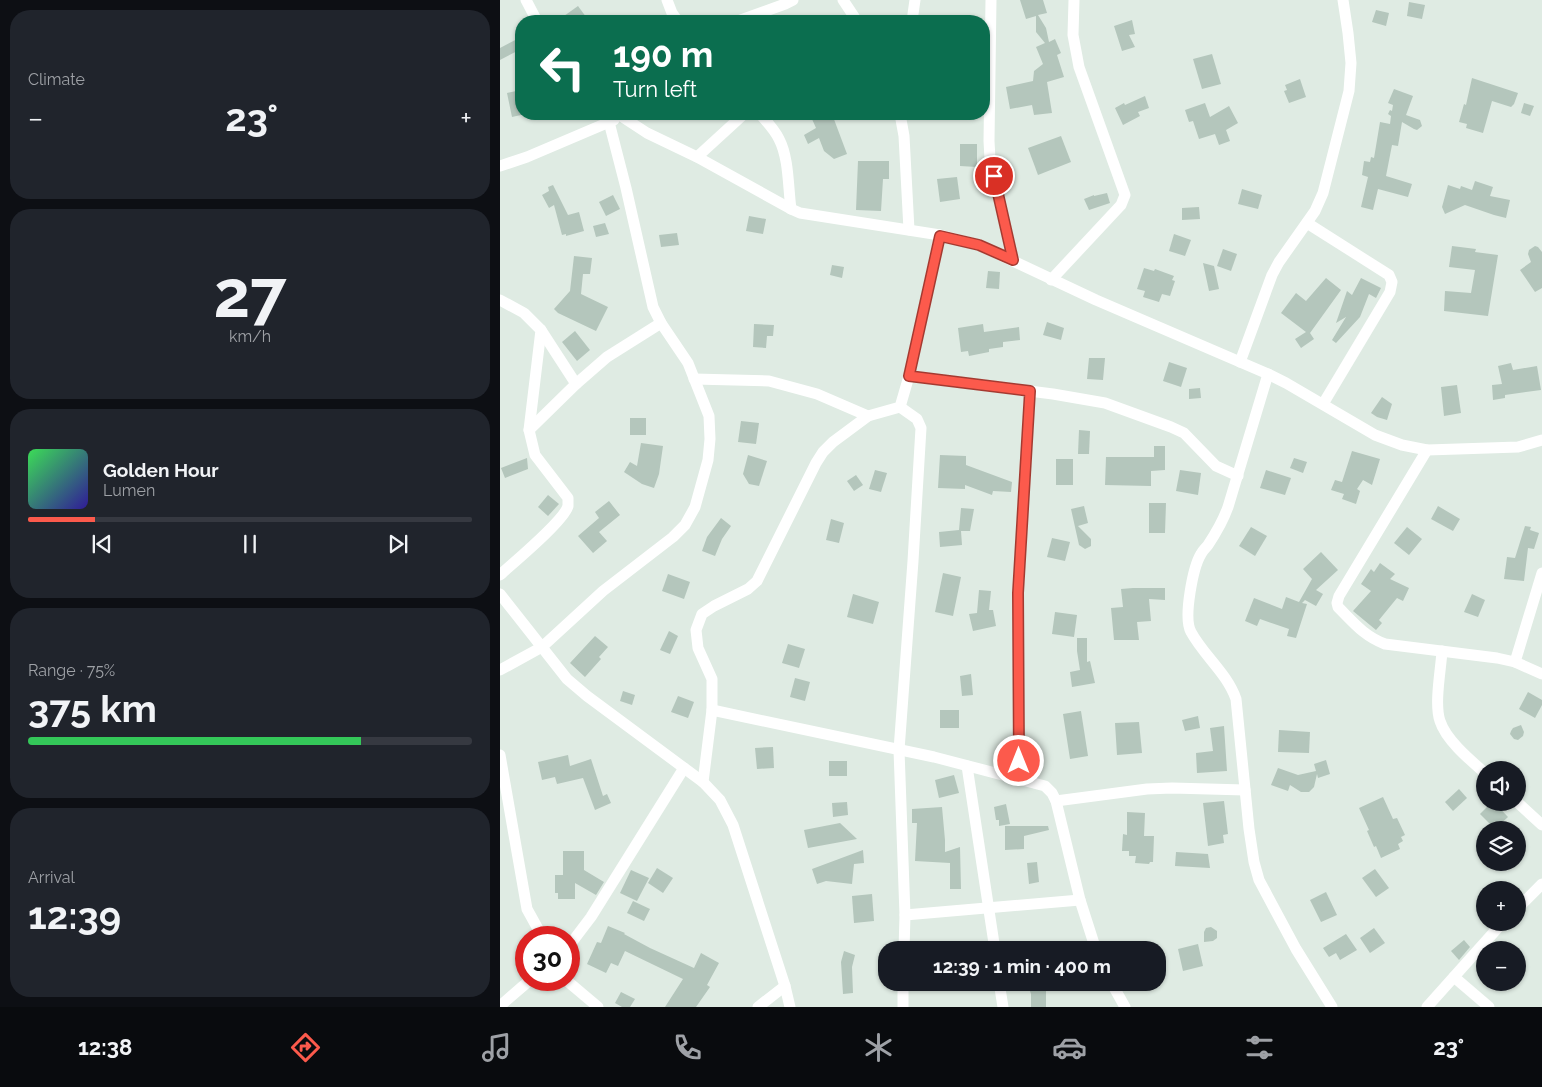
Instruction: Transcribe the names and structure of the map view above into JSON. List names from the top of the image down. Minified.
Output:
{"page":{"tile":["Climate",["27","km/h"],["Range · 75%","375 km"],["Arrival","12:39"]],"turn":["190 m","Turn left"],"heat":["−","23°","+"],"song":["Golden Hour","Lumen"],"map_buttons":["+","−"],"limit":"30","trip":"12:39 · 1 min · 400 m","tabs":["12:38","23°"]}}
